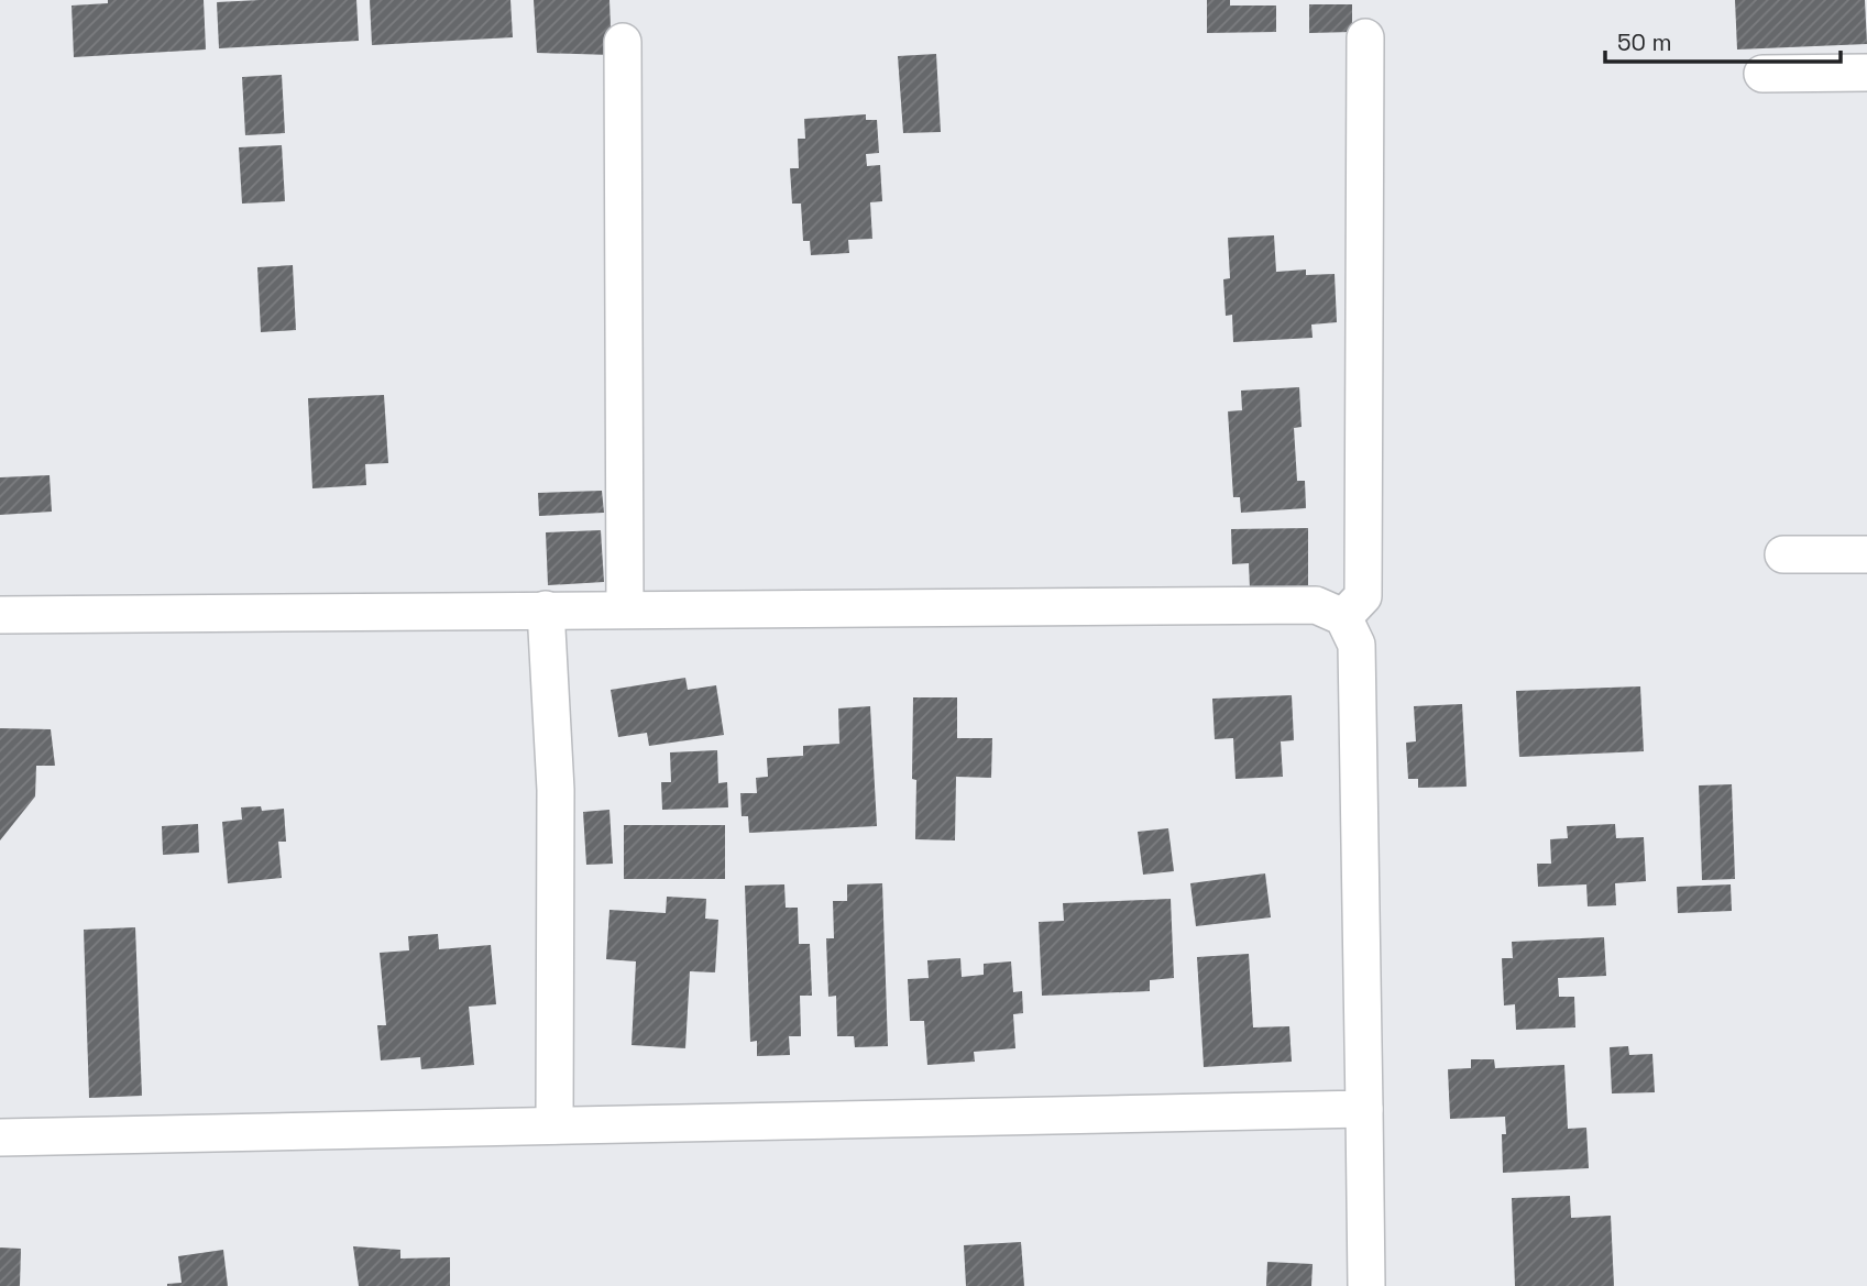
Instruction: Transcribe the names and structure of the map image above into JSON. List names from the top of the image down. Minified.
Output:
{"scale_bar":"50 m"}
